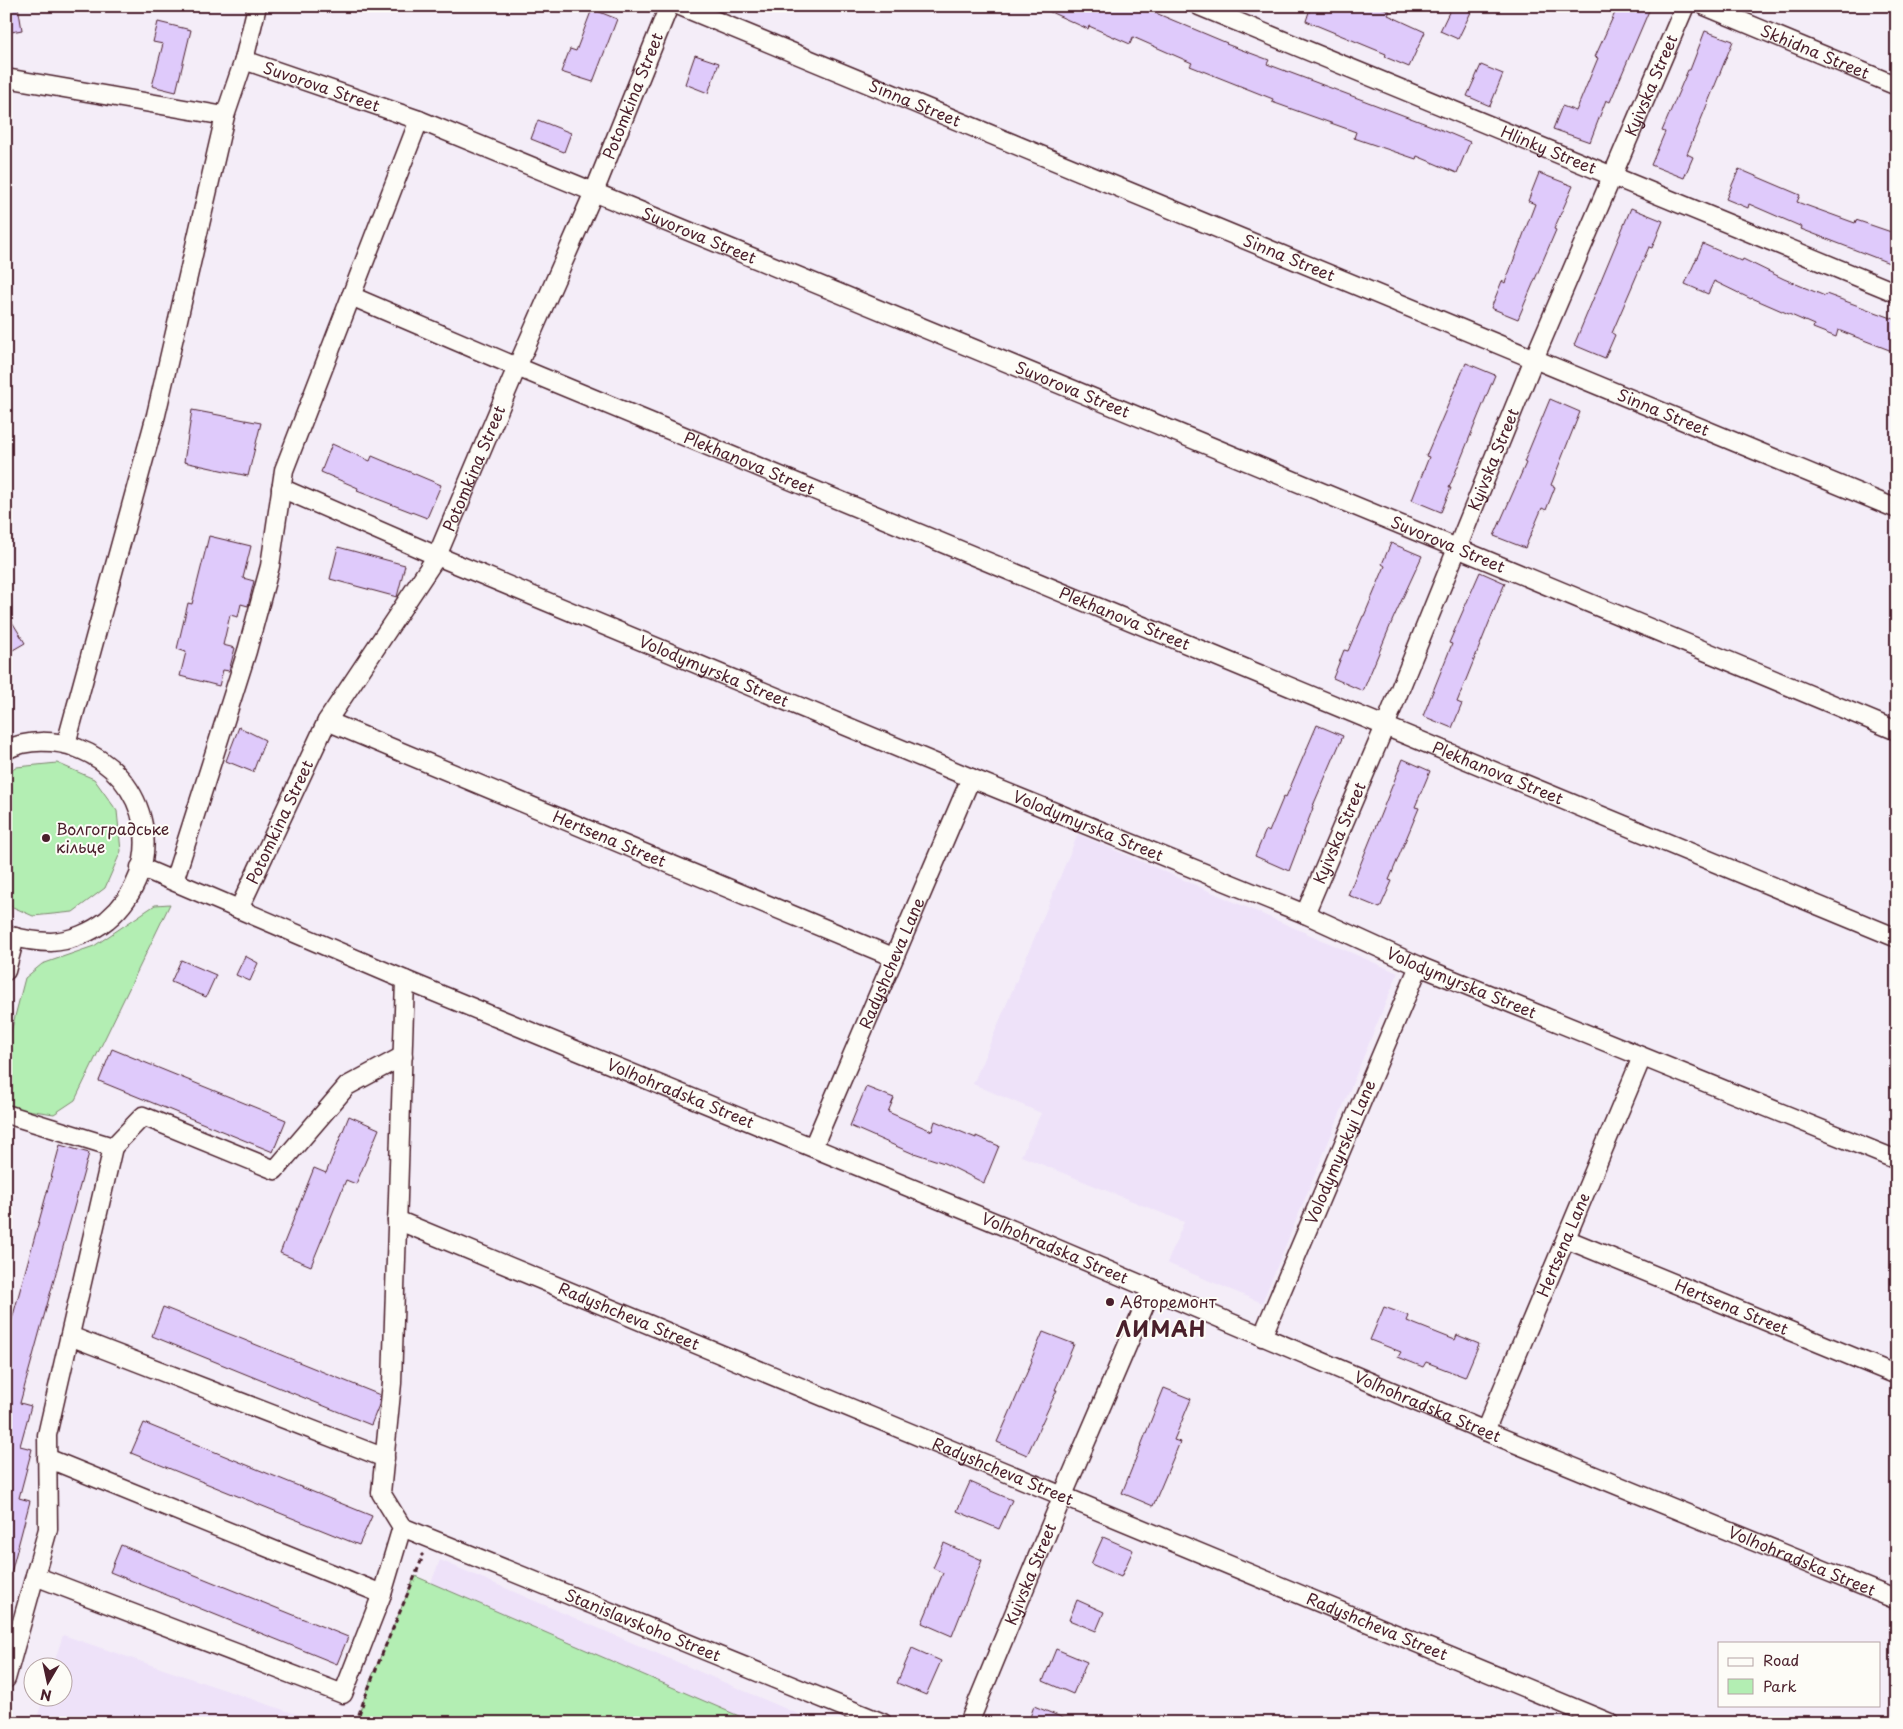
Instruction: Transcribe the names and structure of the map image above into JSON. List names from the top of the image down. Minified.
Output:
{"streets":{"street":["Skhidna Street","Kyivska Street","Suvorova Street","Potomkina Street","Sinna Street","Hlinky Street","Plekhanova Street","Volodymyrska Street","Hertsena Street","Radyshcheva Lane","Volhohradska Street","Volodymyrskyi Lane","Hertsena Lane","Radyshcheva Street","Stanislavskoho Street"]},"crossings":[["Kyivska Street","Suvorova Street"],["Kyivska Street","Sinna Street"],["Kyivska Street","Hlinky Street"],["Kyivska Street","Plekhanova Street"],["Kyivska Street","Volodymyrska Street"],["Kyivska Street","Volhohradska Street"],["Kyivska Street","Radyshcheva Street"],["Suvorova Street","Potomkina Street"],["Potomkina Street","Plekhanova Street"],["Potomkina Street","Volodymyrska Street"],["Potomkina Street","Hertsena Street"],["Potomkina Street","Volhohradska Street"],["Volodymyrska Street","Radyshcheva Lane"],["Volodymyrska Street","Volodymyrskyi Lane"],["Volodymyrska Street","Hertsena Lane"],["Hertsena Street","Radyshcheva Lane"],["Hertsena Street","Hertsena Lane"],["Radyshcheva Lane","Volhohradska Street"],["Volhohradska Street","Volodymyrskyi Lane"],["Volhohradska Street","Hertsena Lane"]],"districts":["ЛИМАН"],"places":["Волгоградське кільце","Авторемонт"],"legend":["Road","Park"],"north":"bottom"}
